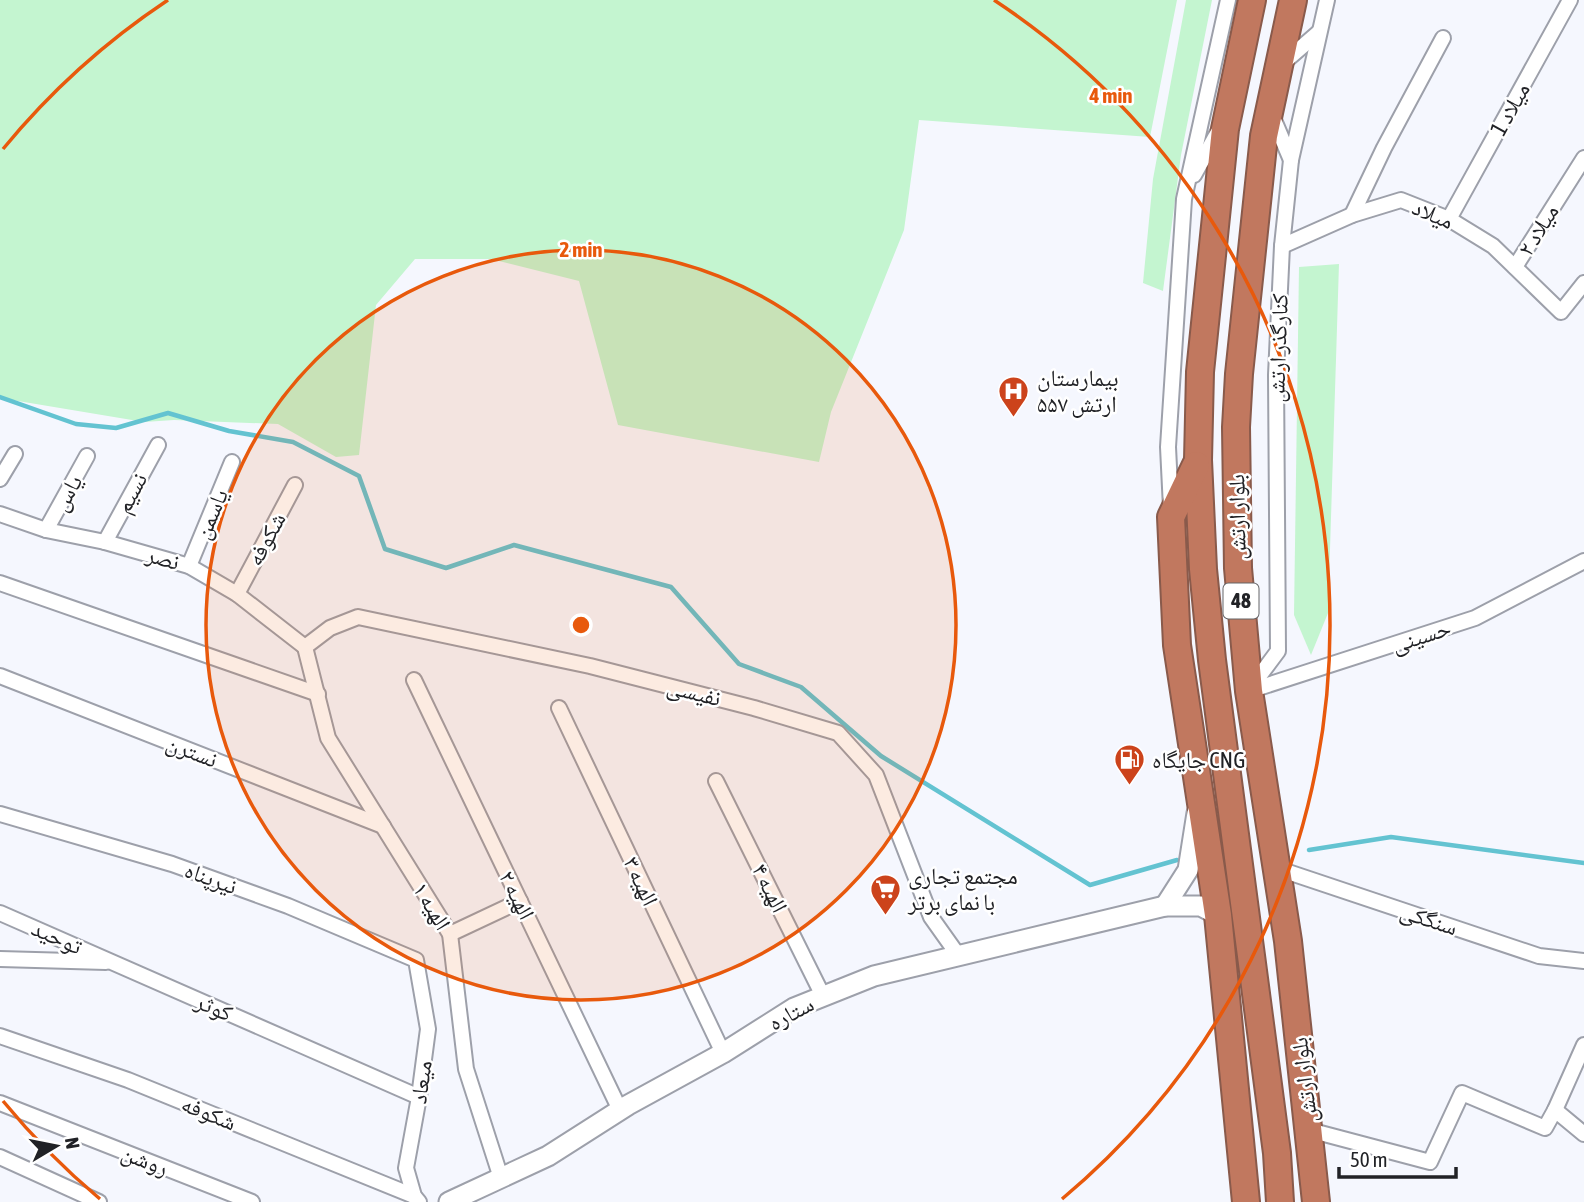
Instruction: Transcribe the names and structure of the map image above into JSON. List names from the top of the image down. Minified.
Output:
{"streets":{"highway":["بلوار ارتش","48"],"street":["میلاد 1","میلاد","میلاد ۲","کنارگذر ارتش","یاس","نسیم","یاسمن","شکوفه","نصر","حسینی","نفیسی","نسترن","نیرپناه","الهیه ۳","الهیه ۴","الهیه ۲","الهیه ۱","سنگکی","توحید","کوثر","ستاره","میعاد","روشن"]},"crossings":[["میلاد 1","میلاد"],["میلاد","میلاد ۲"],["میلاد","کنارگذر ارتش"],["کنارگذر ارتش","بلوار ارتش"],["کنارگذر ارتش","حسینی"],["یاس","نصر"],["نسیم","نصر"],["یاسمن","نصر"],["بلوار ارتش","48"],["بلوار ارتش","حسینی"],["بلوار ارتش","سنگکی"],["شکوفه","نصر"],["شکوفه","میعاد"],["نصر","نفیسی"],["نصر","الهیه ۱"],["نفیسی","الهیه ۱"],["نفیسی","ستاره"],["نسترن","الهیه ۱"],["نیرپناه","میعاد"],["الهیه ۳","ستاره"],["الهیه ۴","ستاره"],["الهیه ۲","ستاره"],["الهیه ۱","ستاره"],["توحید","کوثر"],["کوثر","میعاد"]],"places":{"hospital":["بیمارستان ۵۵۷ ارتش"],"fuel station":["جایگاه CNG"],"supermarket":["مجتمع تجاری با نمای برتر"]},"scale_bar":"50 m","north":"right","rings":["4 min","2 min"]}
